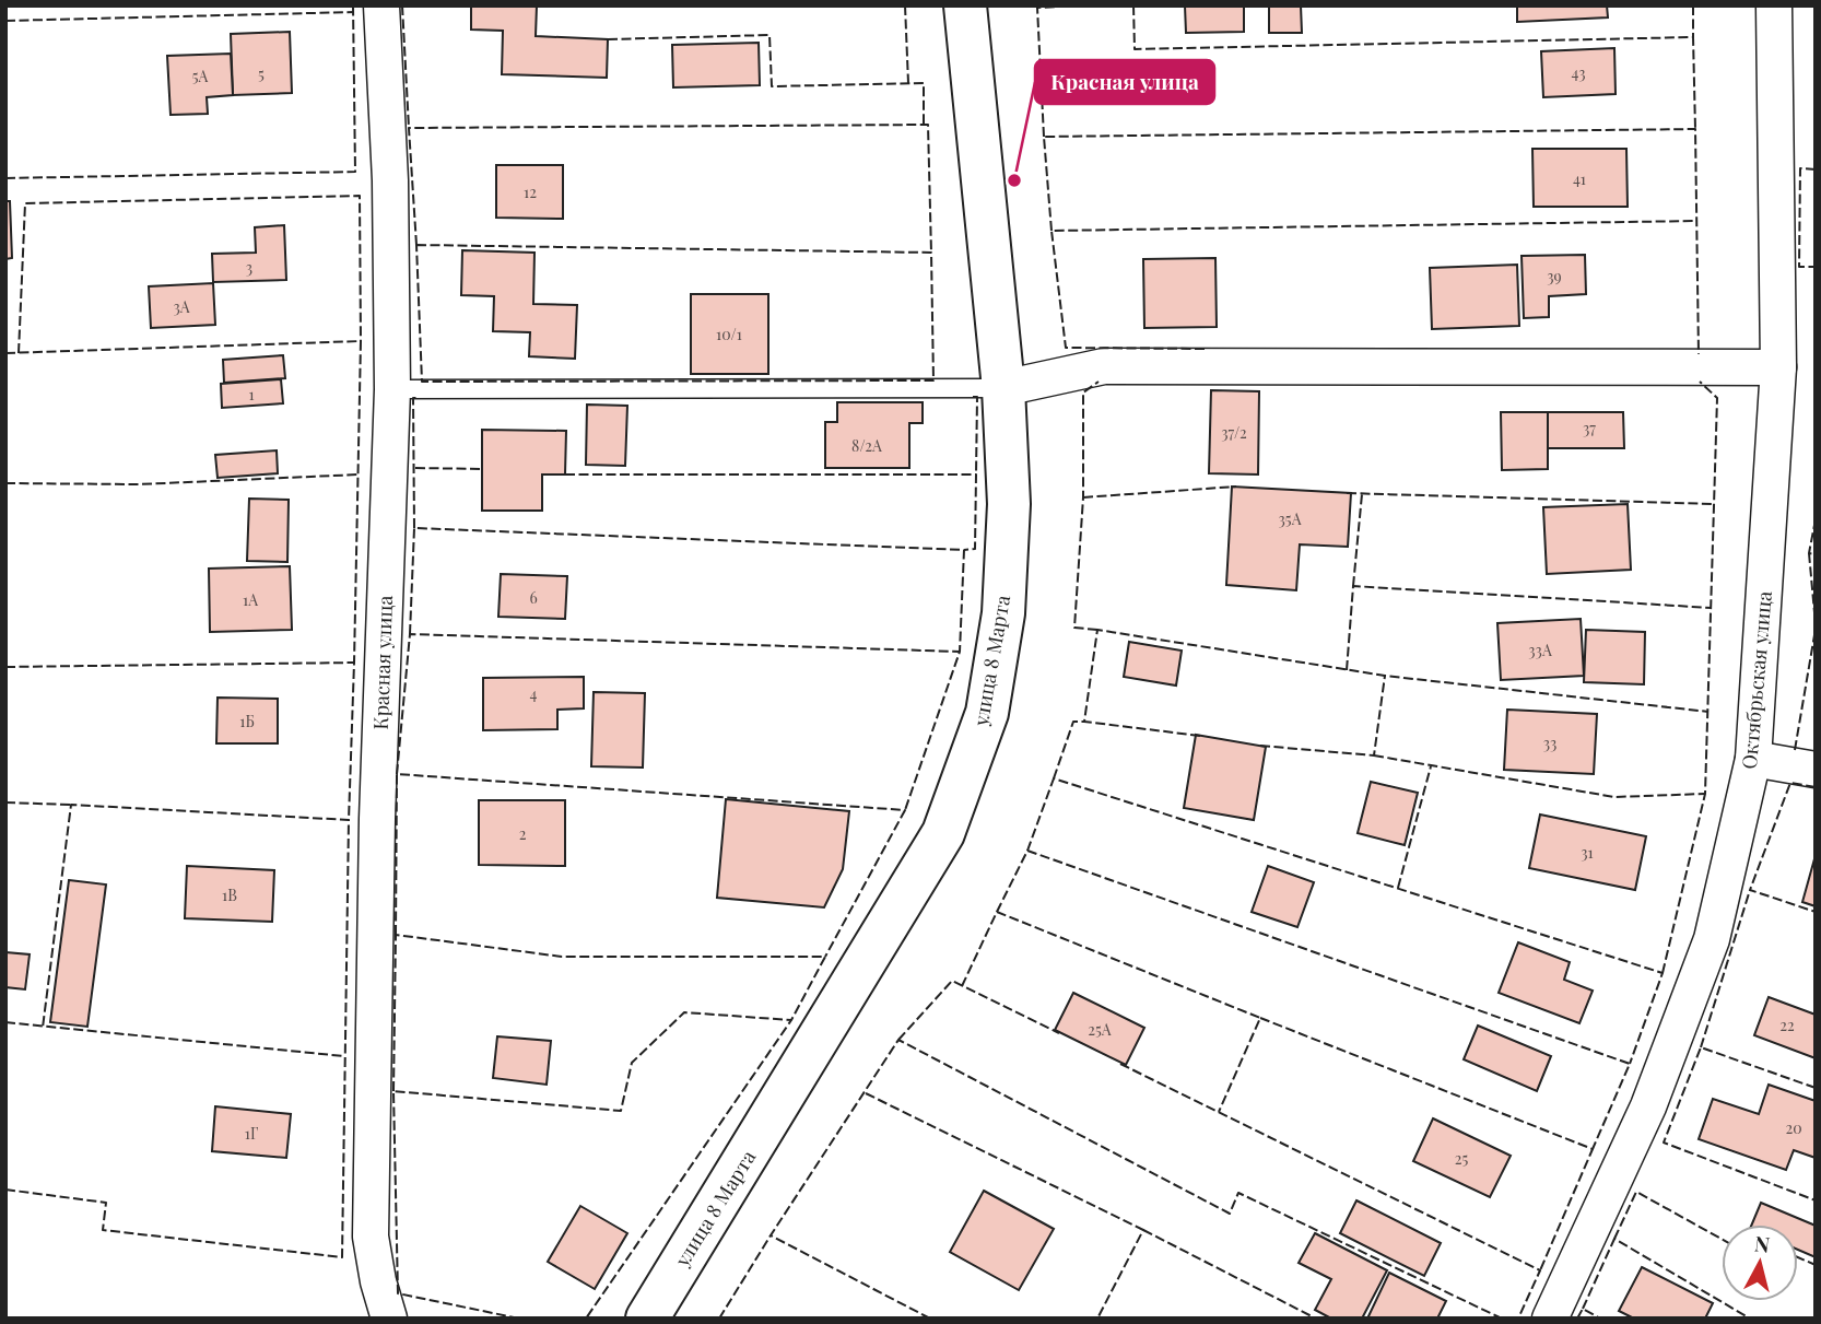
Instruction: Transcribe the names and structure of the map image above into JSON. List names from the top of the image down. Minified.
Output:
{"streets":{"main road":["улица 8 Марта"],"street":["Красная улица","Октябрьская улица"]},"places":["Красная улица"],"house_numbers":["43","5","5А","41","12","3","39","3А","10/1","1","37","37/2","8/2А","35А","6","1А","33А","4","1Б","33","2","31","1В","22","25А","20","1Г","25"],"north":"top"}
